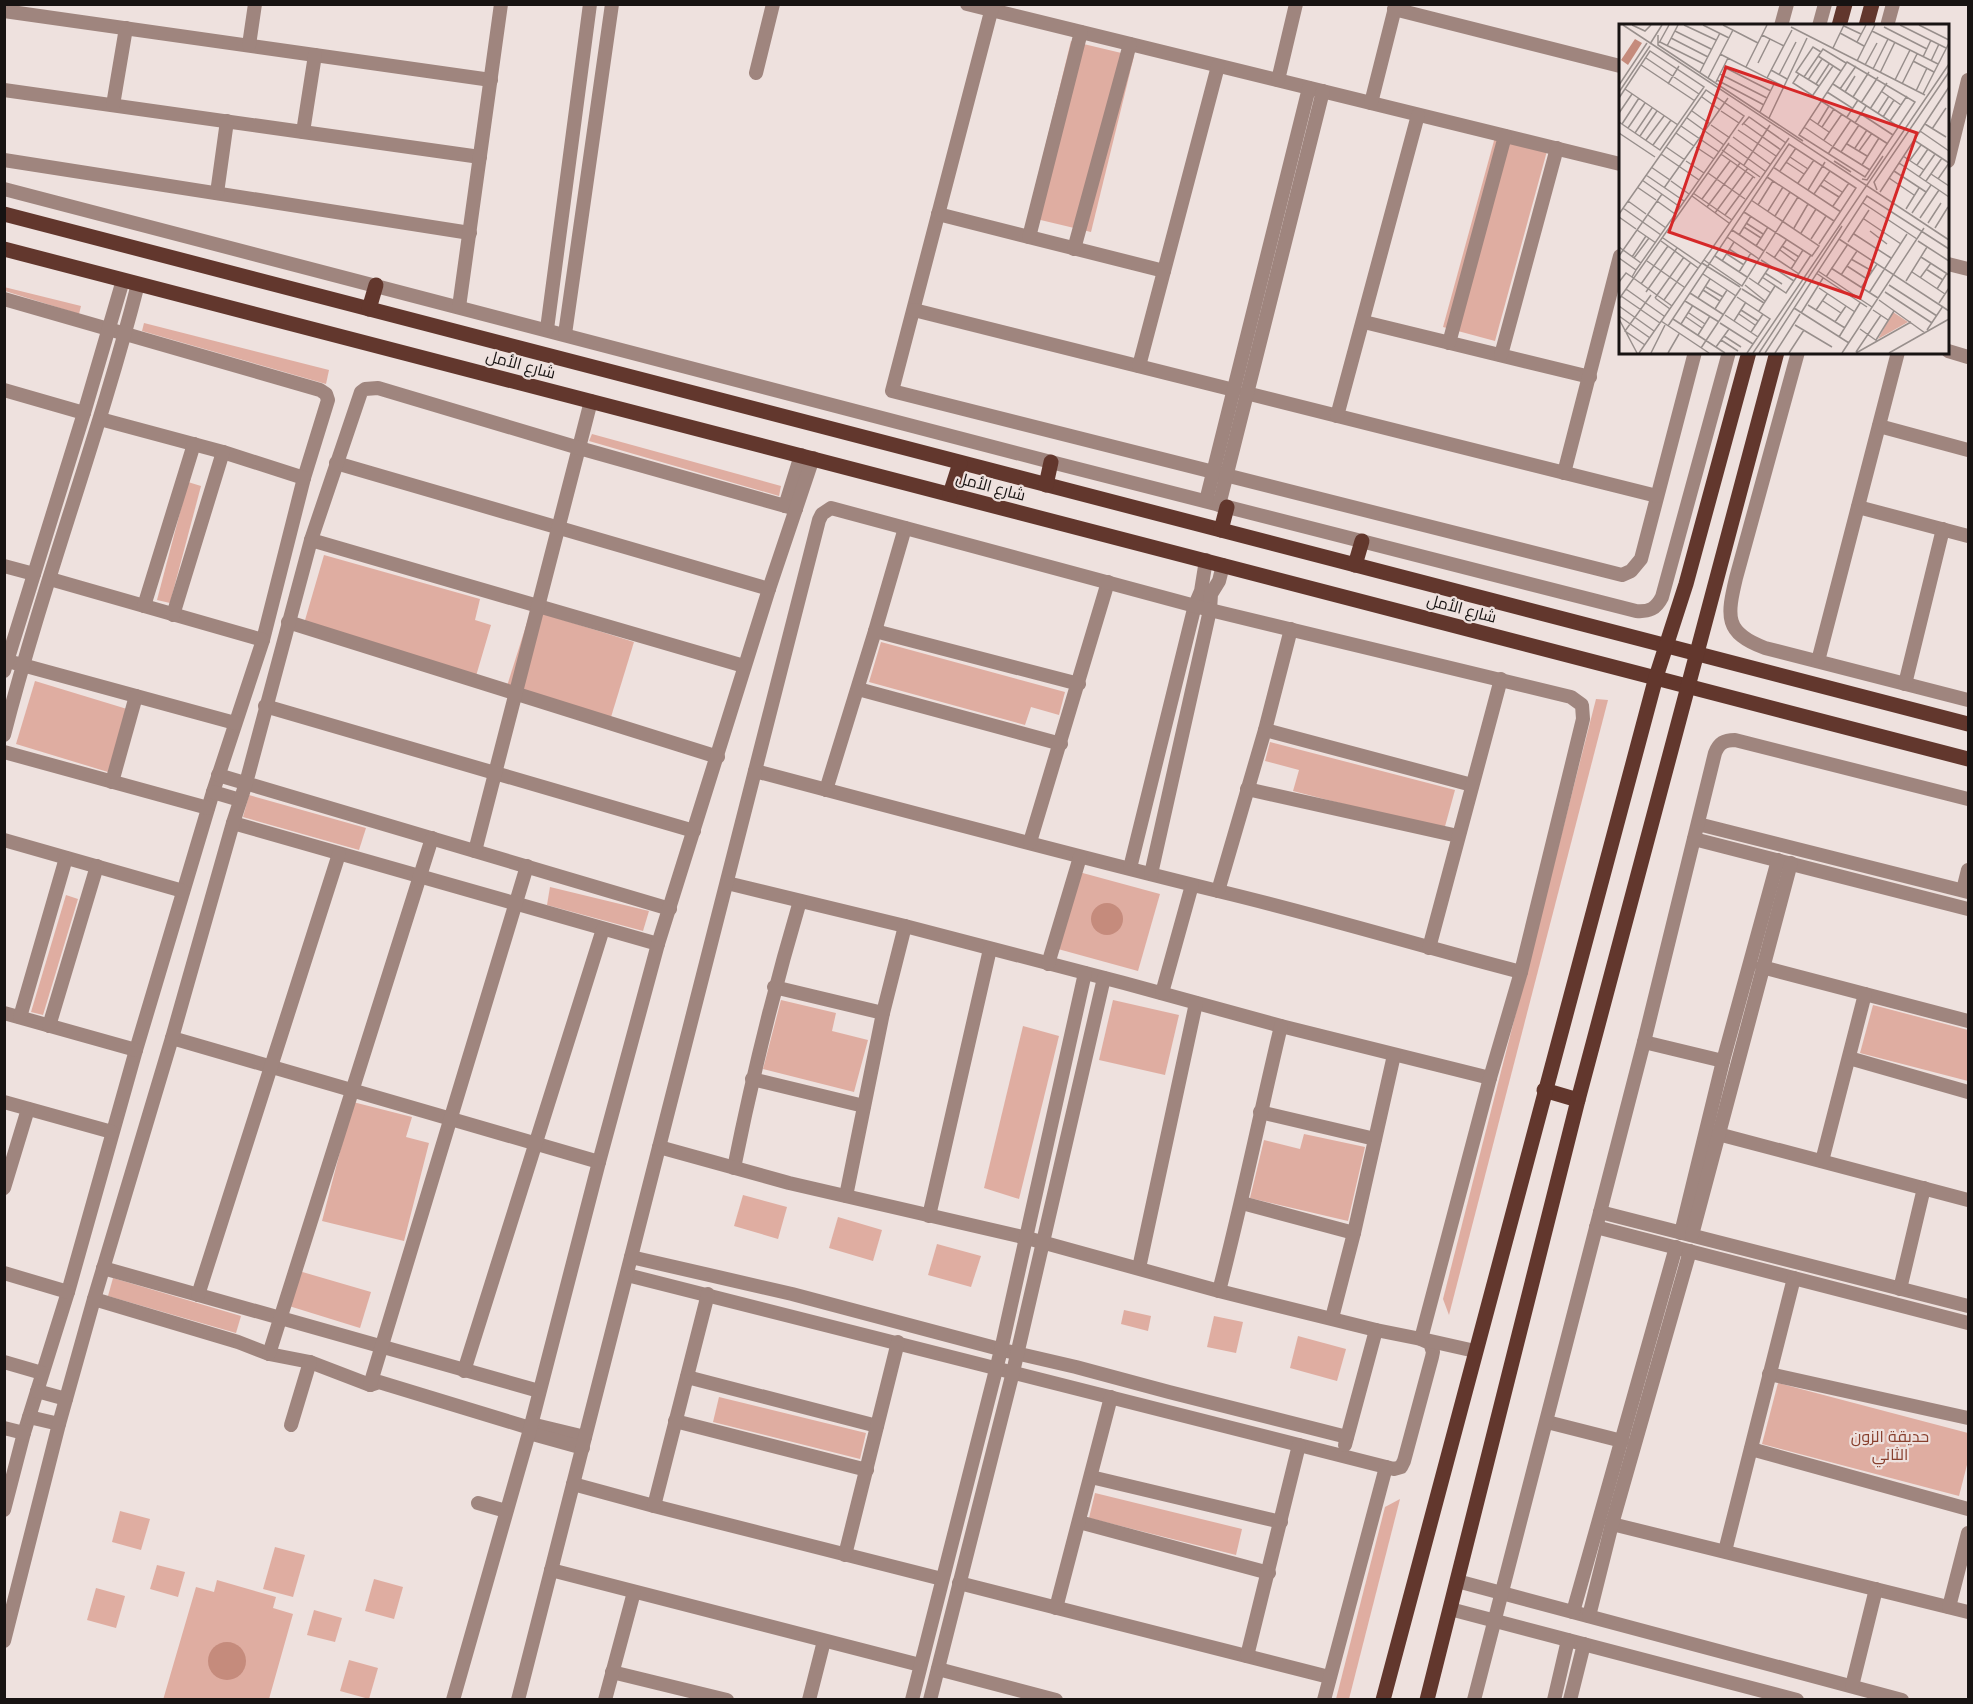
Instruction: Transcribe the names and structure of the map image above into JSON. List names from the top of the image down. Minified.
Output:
{"streets":{"main road":["شارع الأمل"]},"parks":["حديقة الزون الثاني"]}
